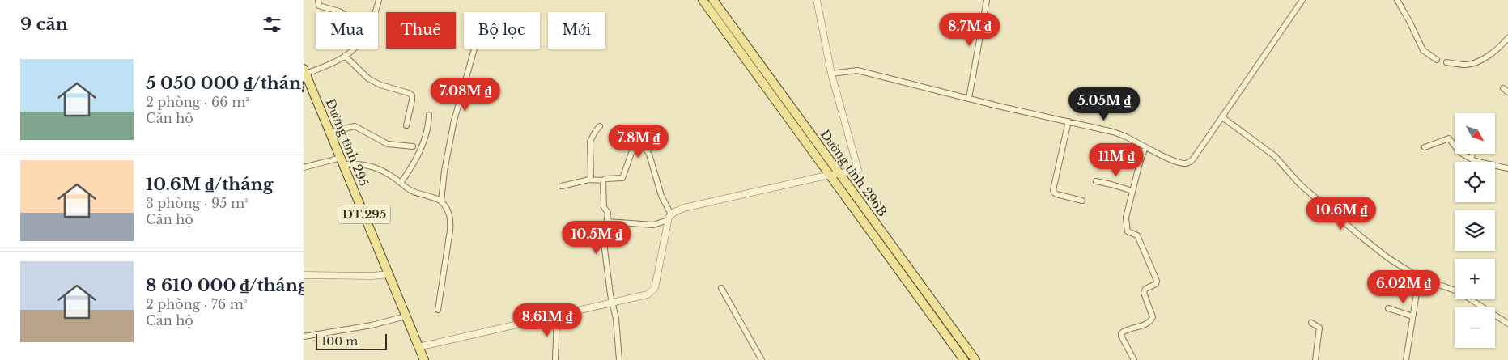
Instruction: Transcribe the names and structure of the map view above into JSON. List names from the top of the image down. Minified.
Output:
{"streets":{"main road":["Đường tỉnh 295","Đường tỉnh 296B","ĐT.295"]},"scale_bar":"100 m","north":"bottom right","page":{"heading":"9 căn","chip":["Mua","Thuê","Bộ lọc","Mới"],"price":["8.7M ₫","7.08M ₫","5.05M ₫","7.8M ₫","11M ₫","10.6M ₫","10.5M ₫","6.02M ₫","8.61M ₫"],"list":[{"name":"5 050 000 ₫/tháng","note":"2 phòng · 66 m² · Căn hộ"},{"name":"10.6M ₫/tháng","note":"3 phòng · 95 m² · Căn hộ"},{"name":"8 610 000 ₫/tháng","note":"2 phòng · 76 m² · Căn hộ"}],"map_buttons":["+","−"],"scale":"100 m"}}
